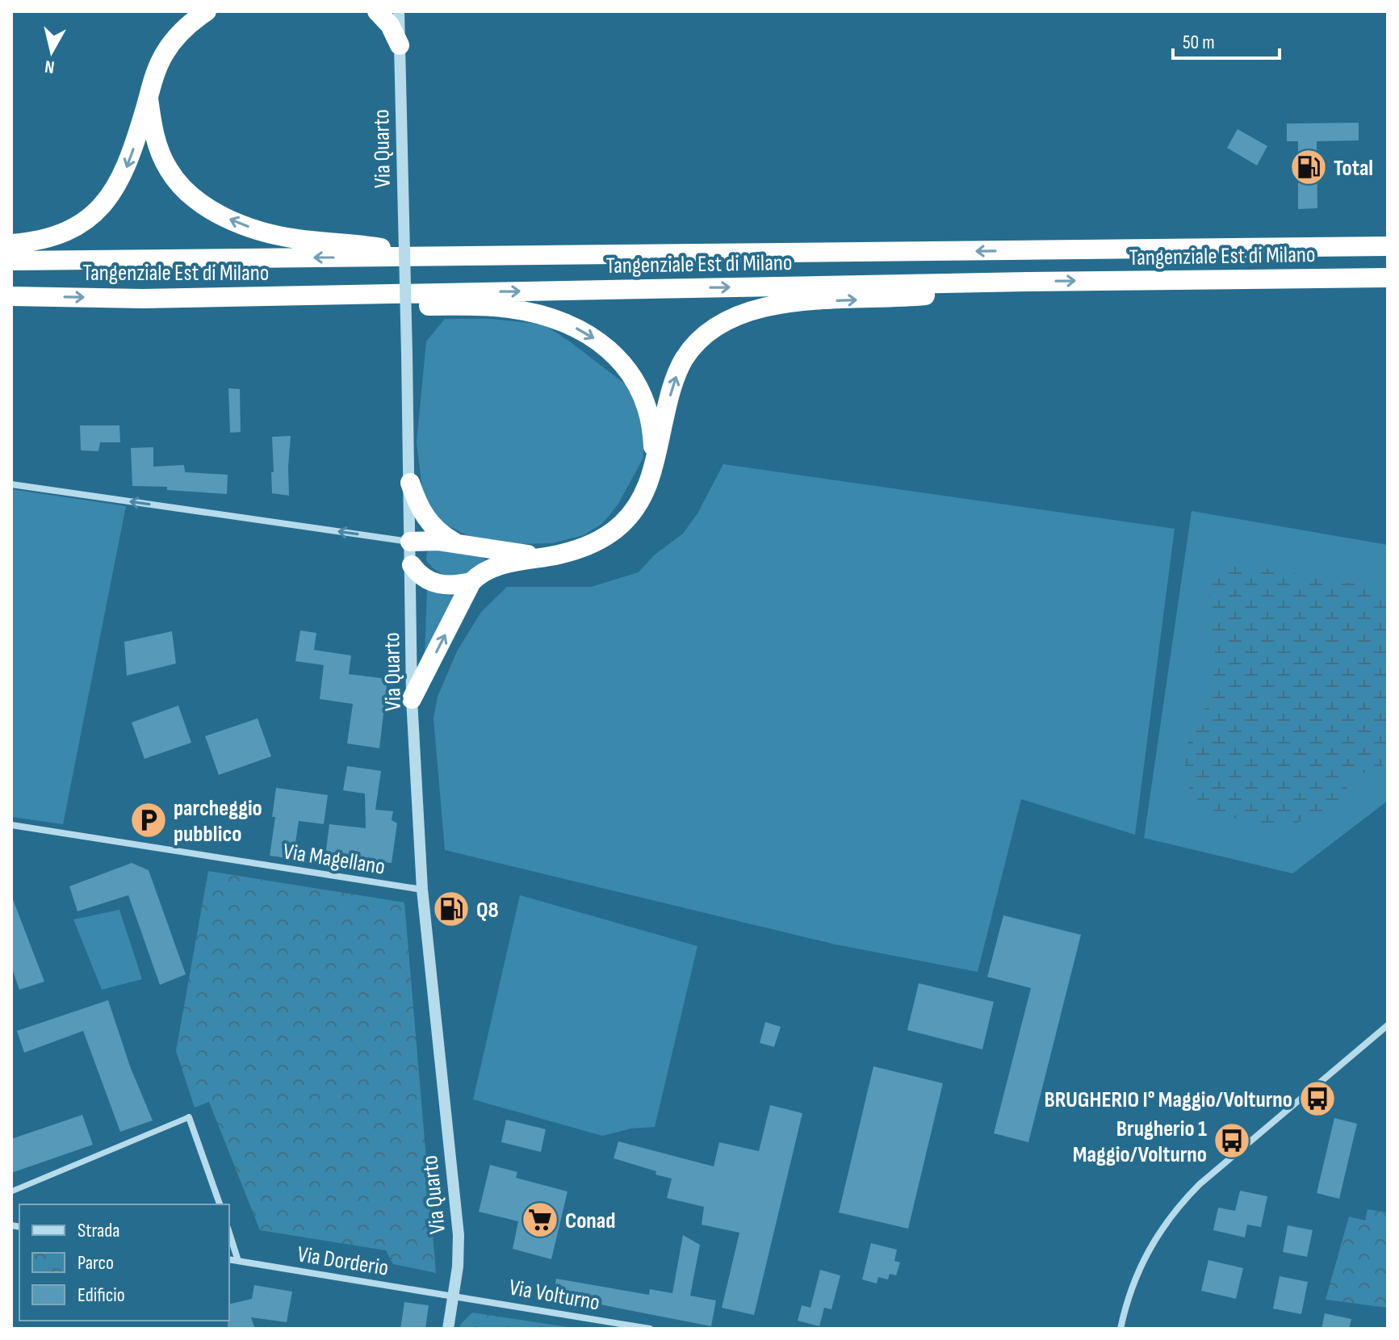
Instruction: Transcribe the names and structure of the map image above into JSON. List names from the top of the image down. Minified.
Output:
{"streets":{"highway":["Tangenziale Est di Milano"],"street":["Via Quarto","Via Magellano","Via Dorderio","Via Volturno"]},"crossings":[["Via Quarto","Via Magellano"],["Via Quarto","Via Dorderio"],["Via Quarto","Via Volturno"],["Via Dorderio","Via Volturno"]],"places":{"fuel station":["Total","Q8"],"parking":["parcheggio pubblico"],"bus stop":["BRUGHERIO I° Maggio/Volturno","Brugherio 1 Maggio/Volturno"],"supermarket":["Conad"]},"legend":["Strada","Parco","Edificio"],"scale_bar":"50 m","north":"bottom"}
